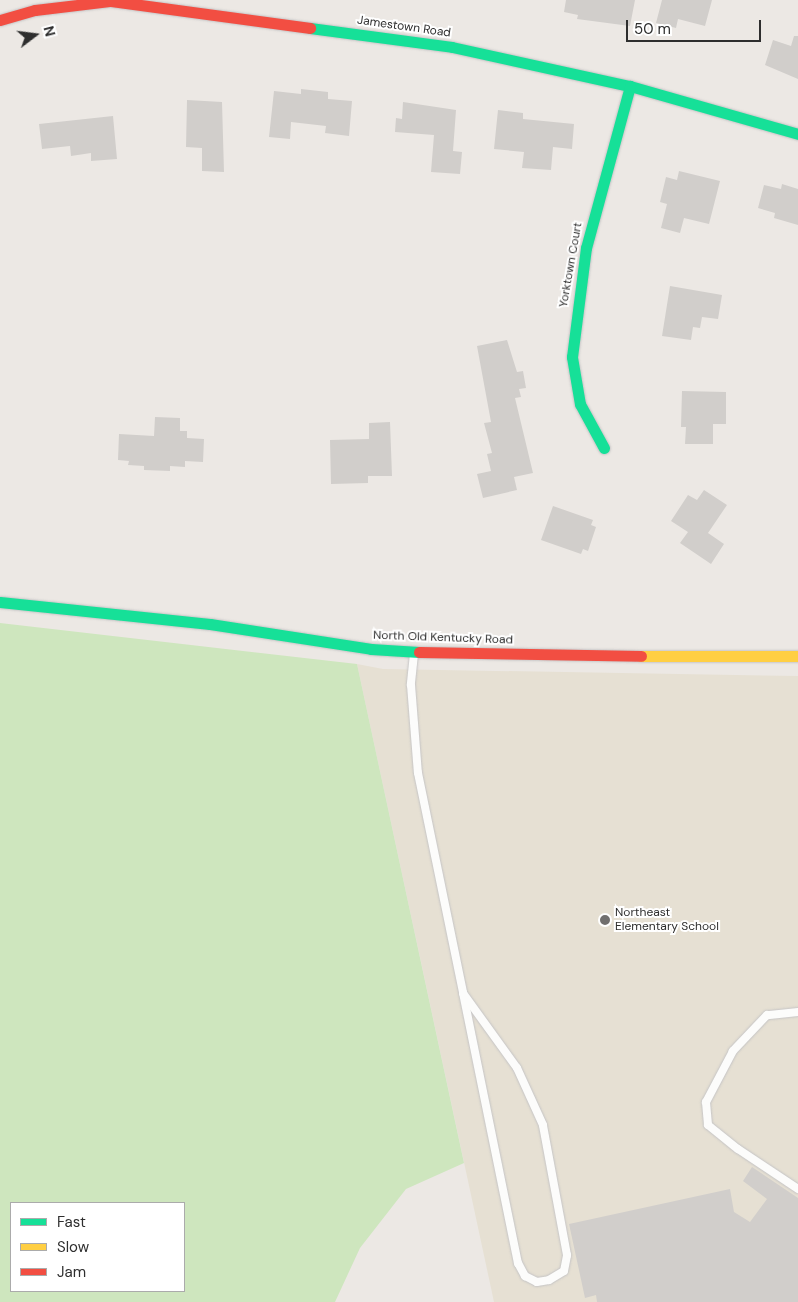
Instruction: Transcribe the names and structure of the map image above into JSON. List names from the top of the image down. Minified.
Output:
{"streets":{"street":["Jamestown Road","Yorktown Court","North Old Kentucky Road"]},"crossings":[["Jamestown Road","Yorktown Court"]],"places":["Northeast Elementary School"],"legend":["Fast","Slow","Jam"],"scale_bar":"50 m","north":"right"}
